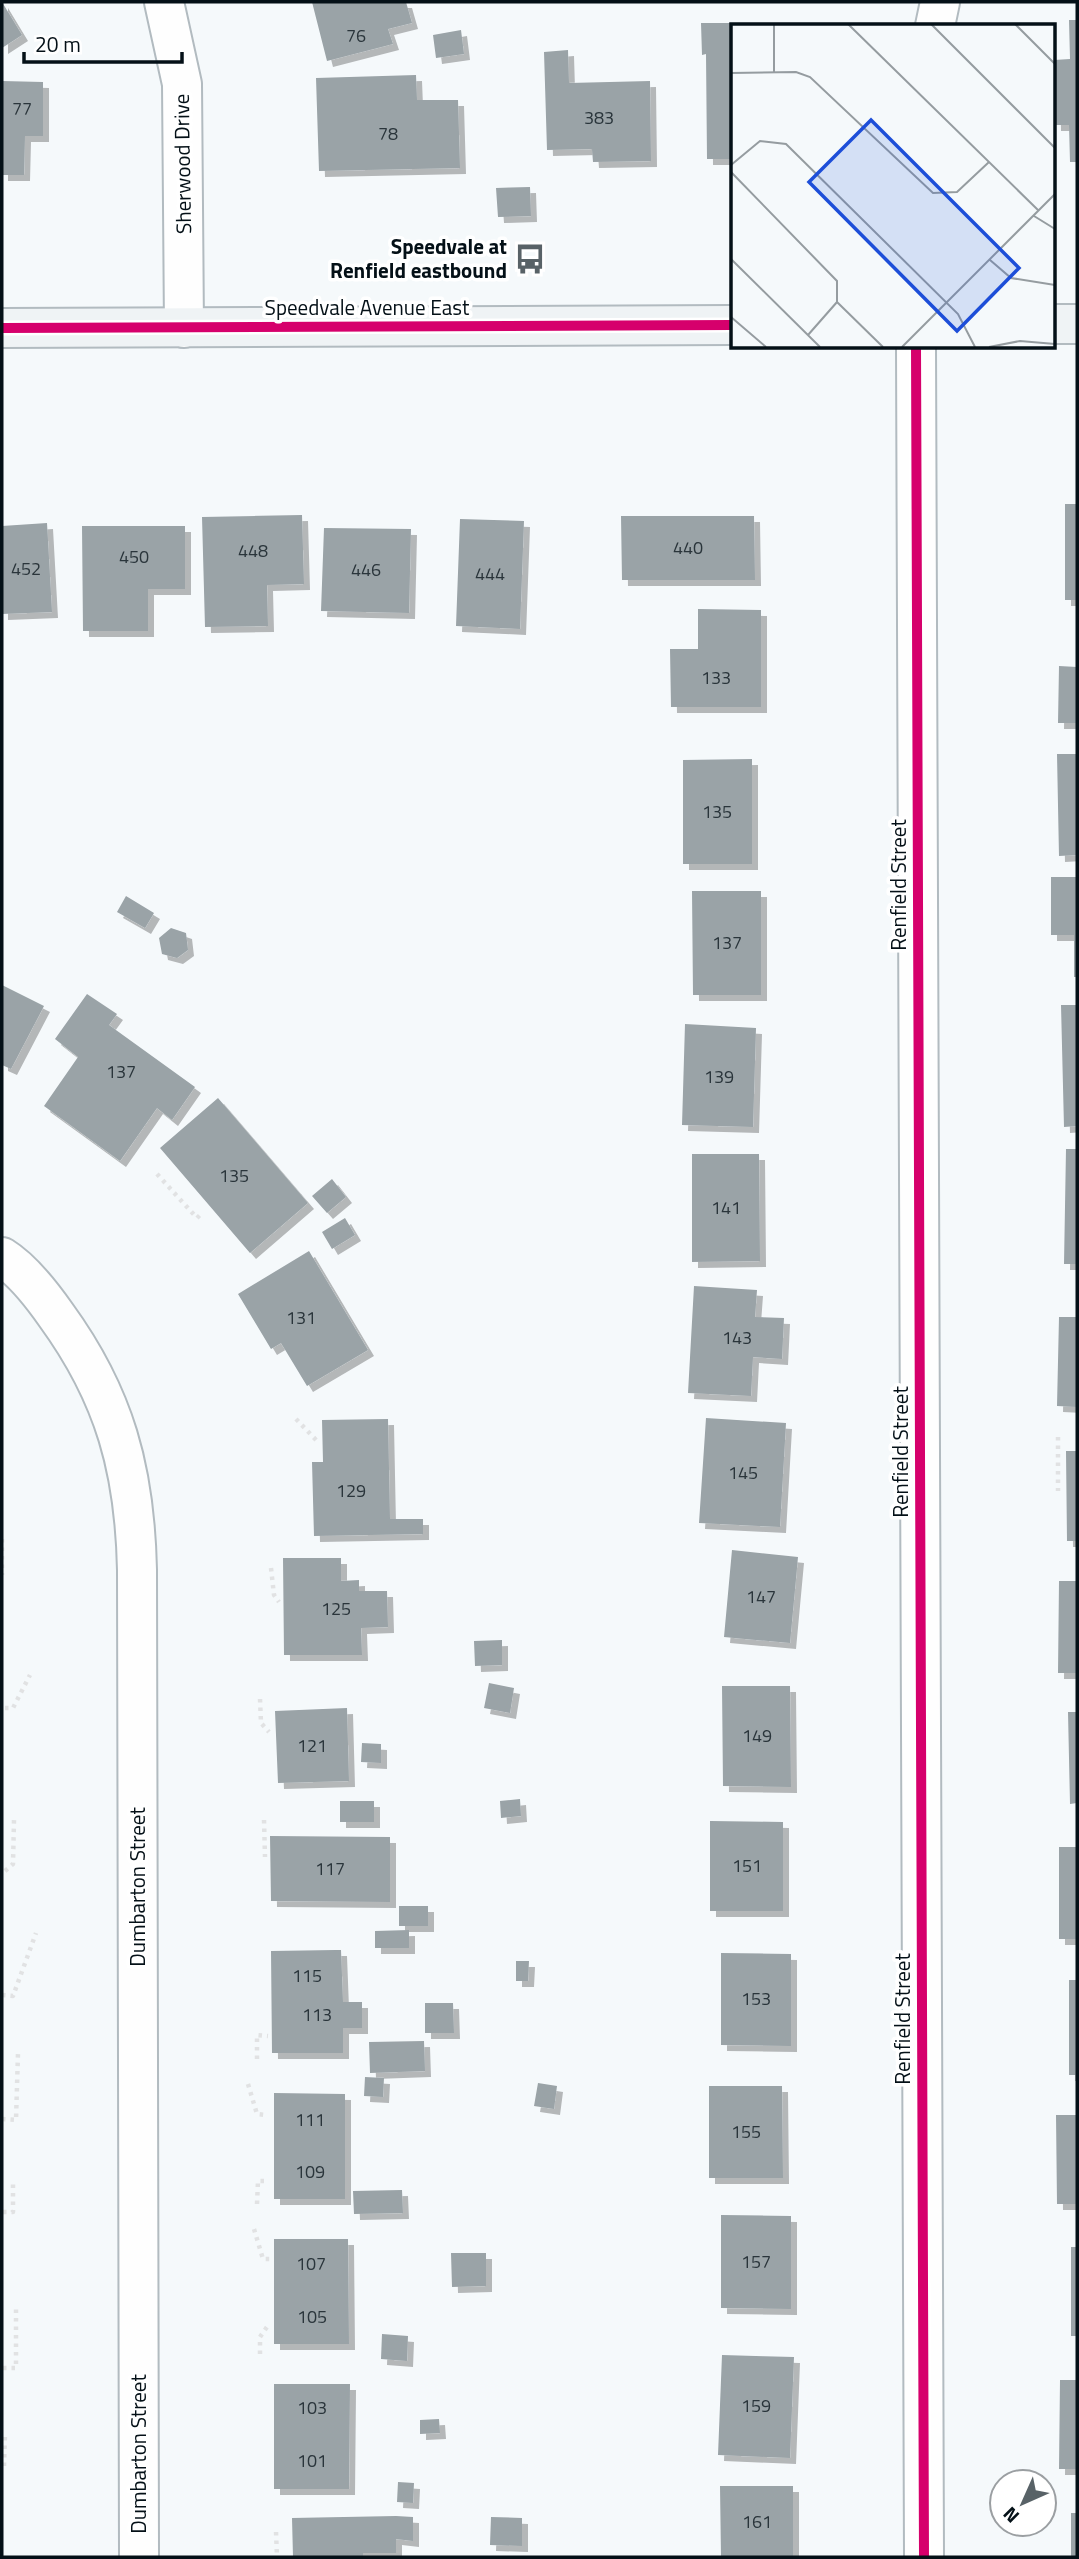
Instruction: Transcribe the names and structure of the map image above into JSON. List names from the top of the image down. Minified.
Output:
{"streets":{"main road":["Speedvale Avenue East"],"street":["Sherwood Drive","Renfield Street","Dumbarton Street"]},"crossings":[["Sherwood Drive","Speedvale Avenue East"]],"places":{"bus stop":["Speedvale at Renfield eastbound"]},"house_numbers":["76","77","383","78","440","448","450","452","446","444","133","135","137","137","139","135","141","131","143","145","129","147","125","149","121","151","117","115","153","113","111","155","109","157","107","105","159","103","101","161"],"scale_bar":"20 m","north":"bottom left"}
